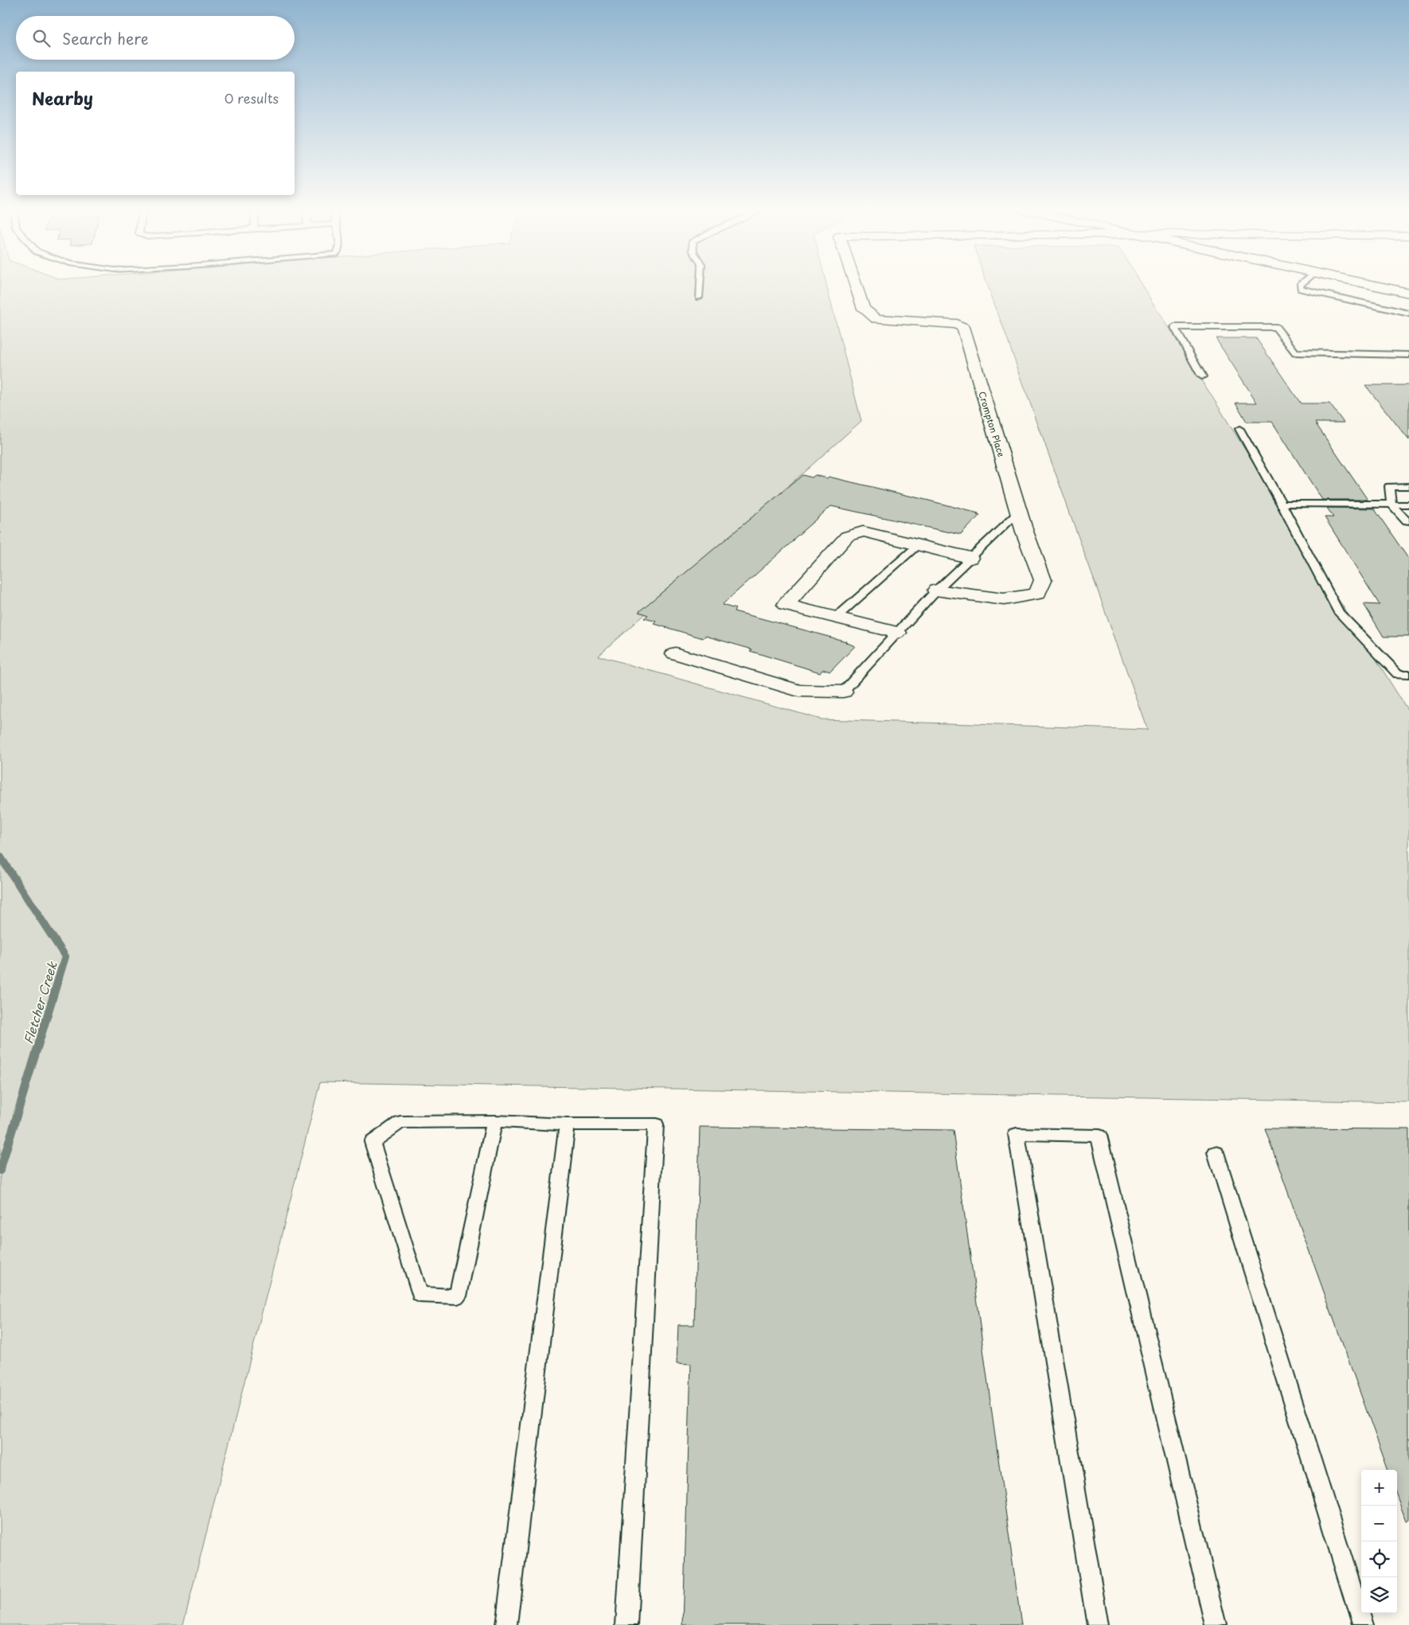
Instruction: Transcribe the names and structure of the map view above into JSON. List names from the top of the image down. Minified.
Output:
{"streets":{"street":["Crompton Place"]},"water":["Fletcher Creek"],"page":{"search":"Search here","heading":["Nearby","0 results"],"map_buttons":["+","−"]}}
